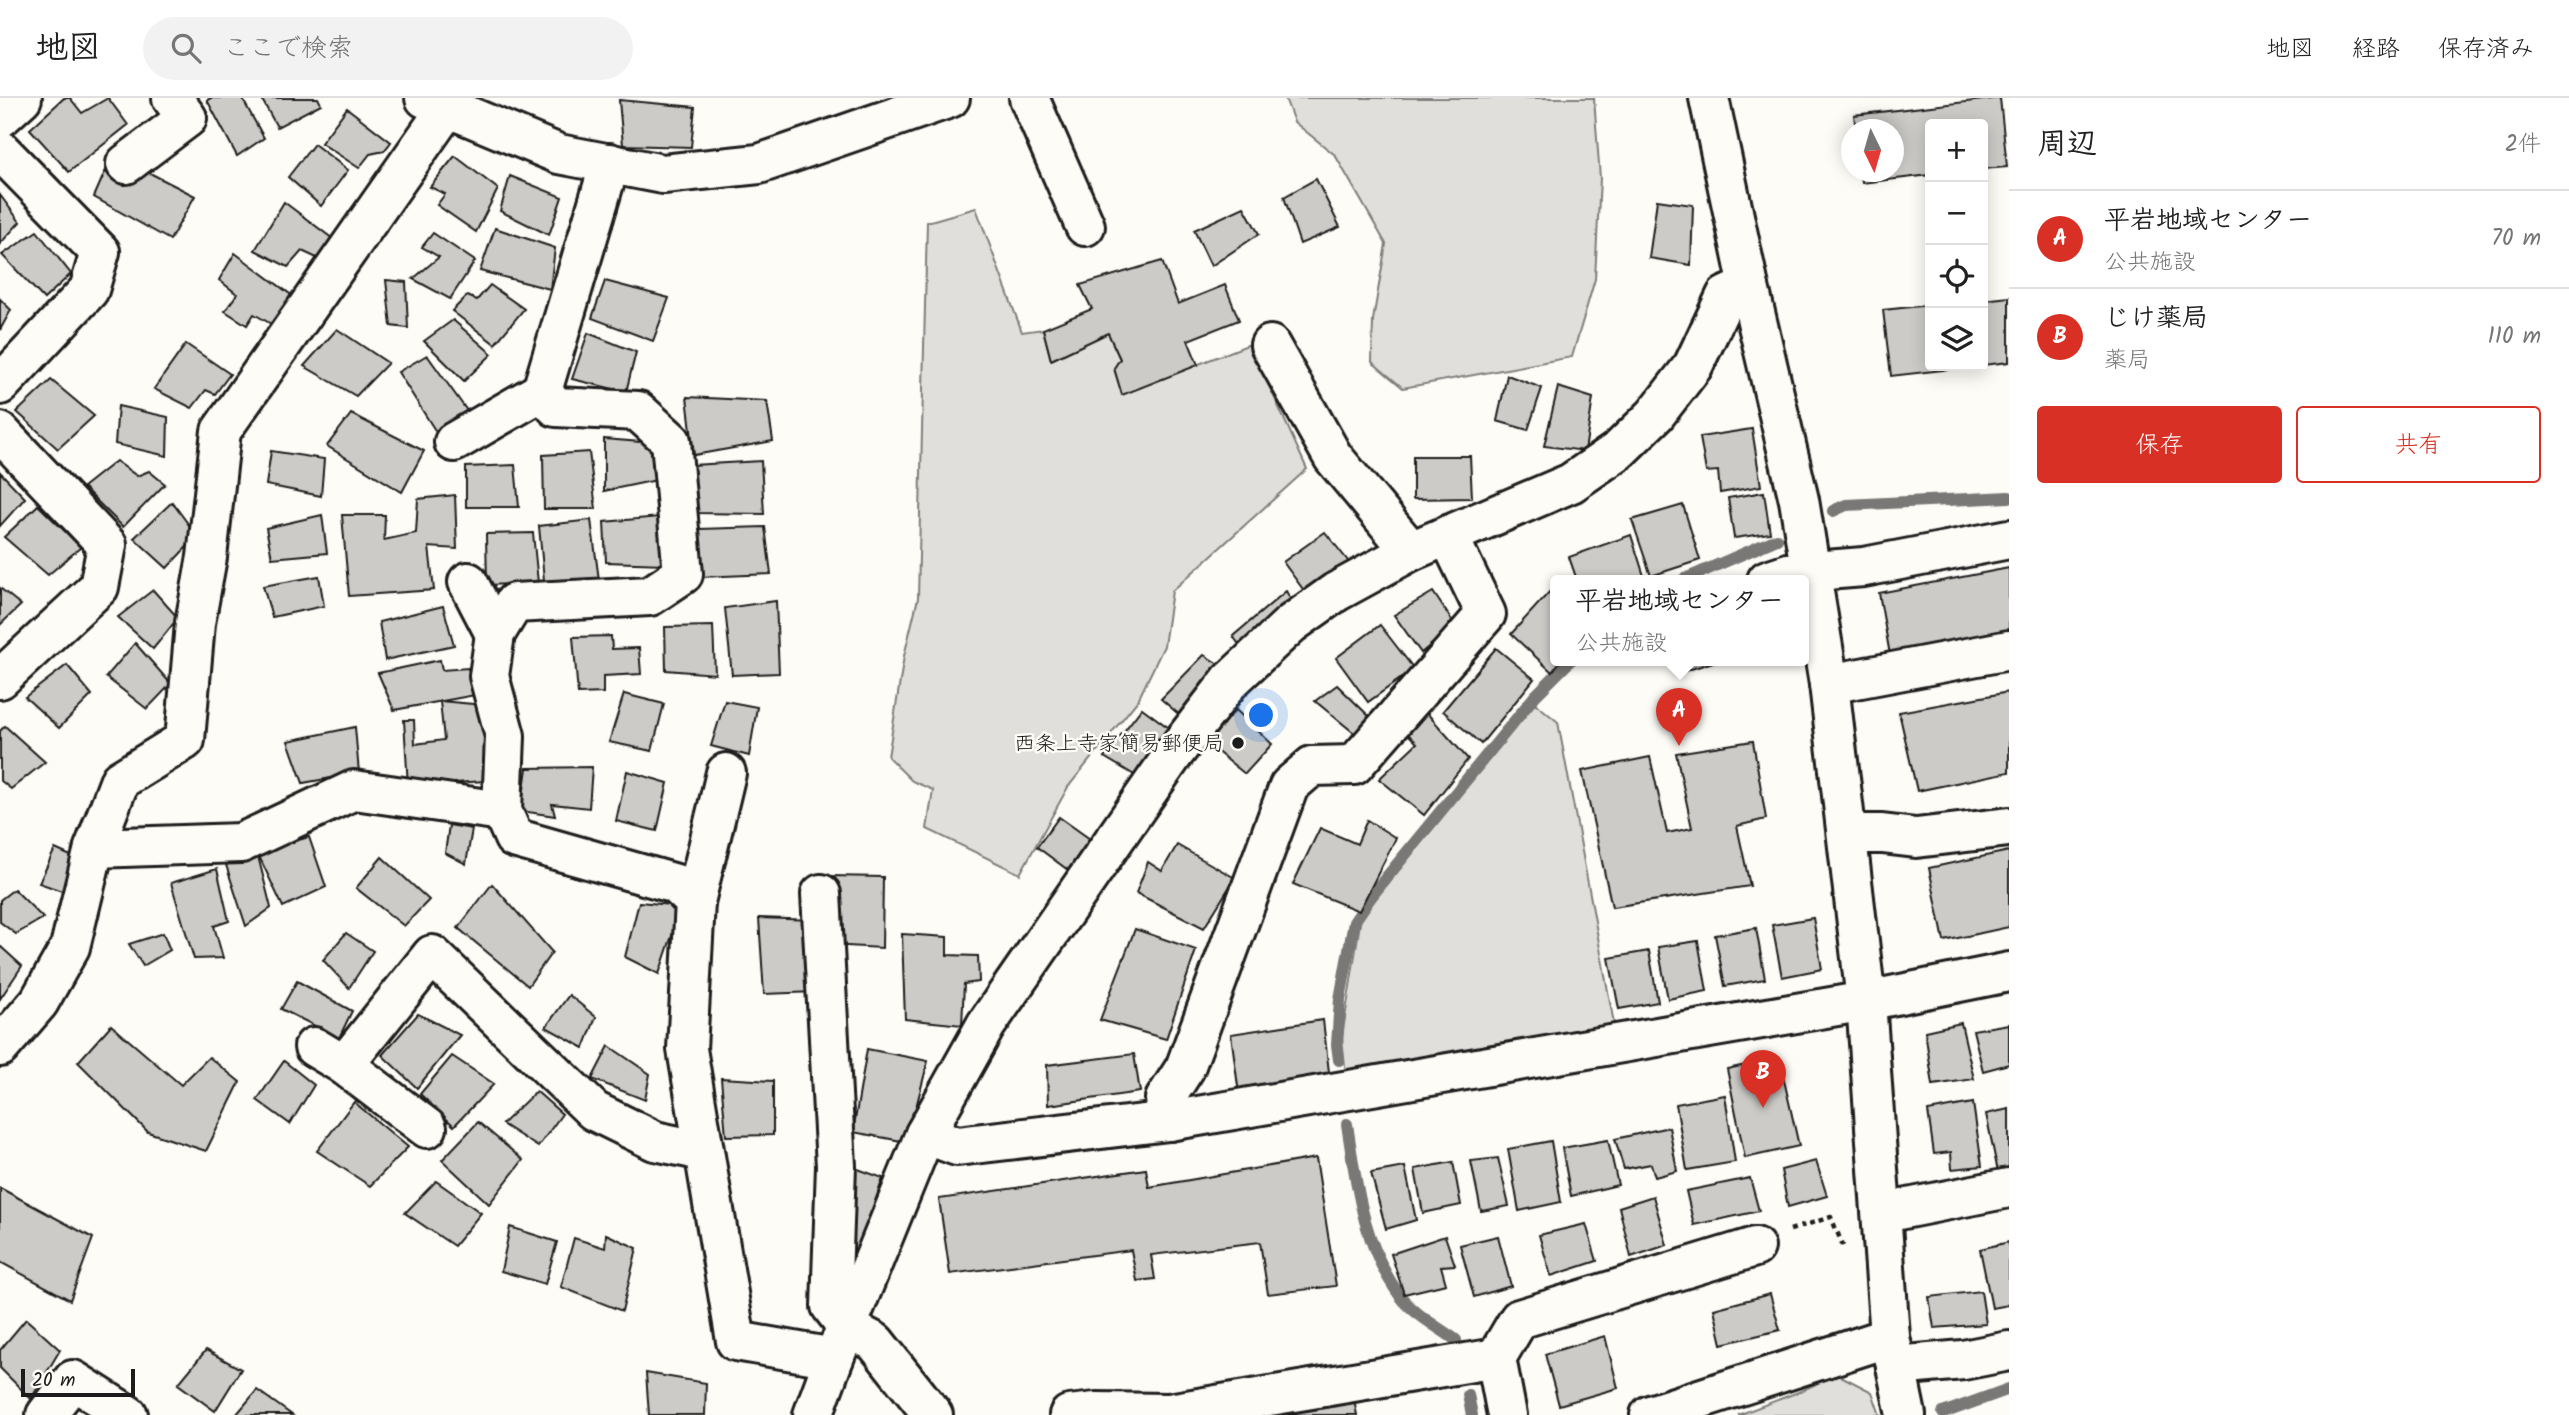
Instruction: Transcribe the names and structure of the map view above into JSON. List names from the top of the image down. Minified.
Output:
{"places":["西条上寺家簡易郵便局"],"scale_bar":"20 m","north":"bottom","page":{"header":"地図","search":"ここで検索","nav":["地図","経路","保存済み"],"heading":["周辺","2件"],"map_buttons":["+","−"],"list":[{"mark":"A","name":"平岩地域センター","note":"公共施設","value":"70 m"},{"mark":"B","name":"じけ薬局","note":"薬局","value":"110 m"}],"buttons":["保存","共有"],"popup":["平岩地域センター","公共施設"],"pins":["A","B"],"scale":"20 m"}}
